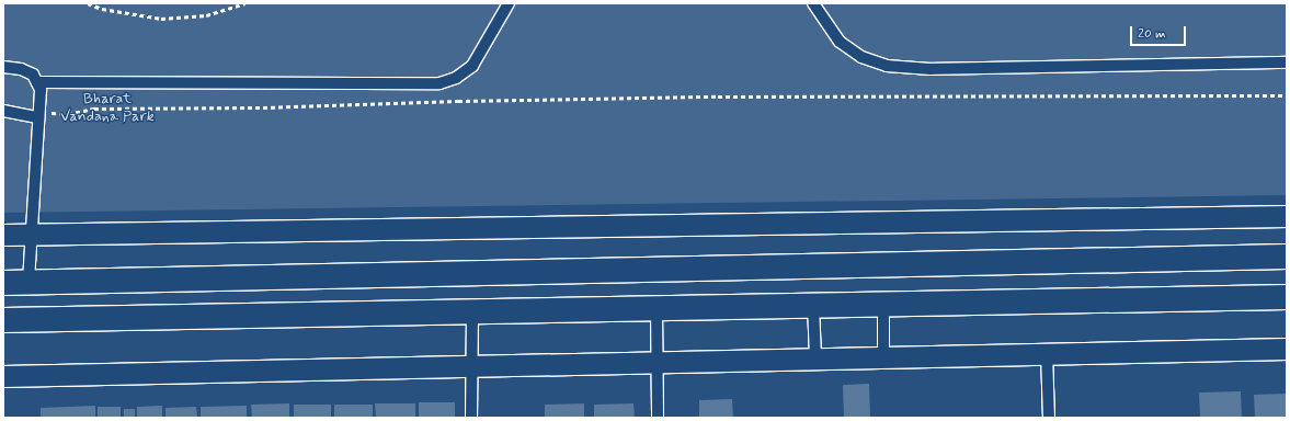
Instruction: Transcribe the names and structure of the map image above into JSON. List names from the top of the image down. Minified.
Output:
{"parks":["Bharat Vandana Park"],"scale_bar":"20 m"}
